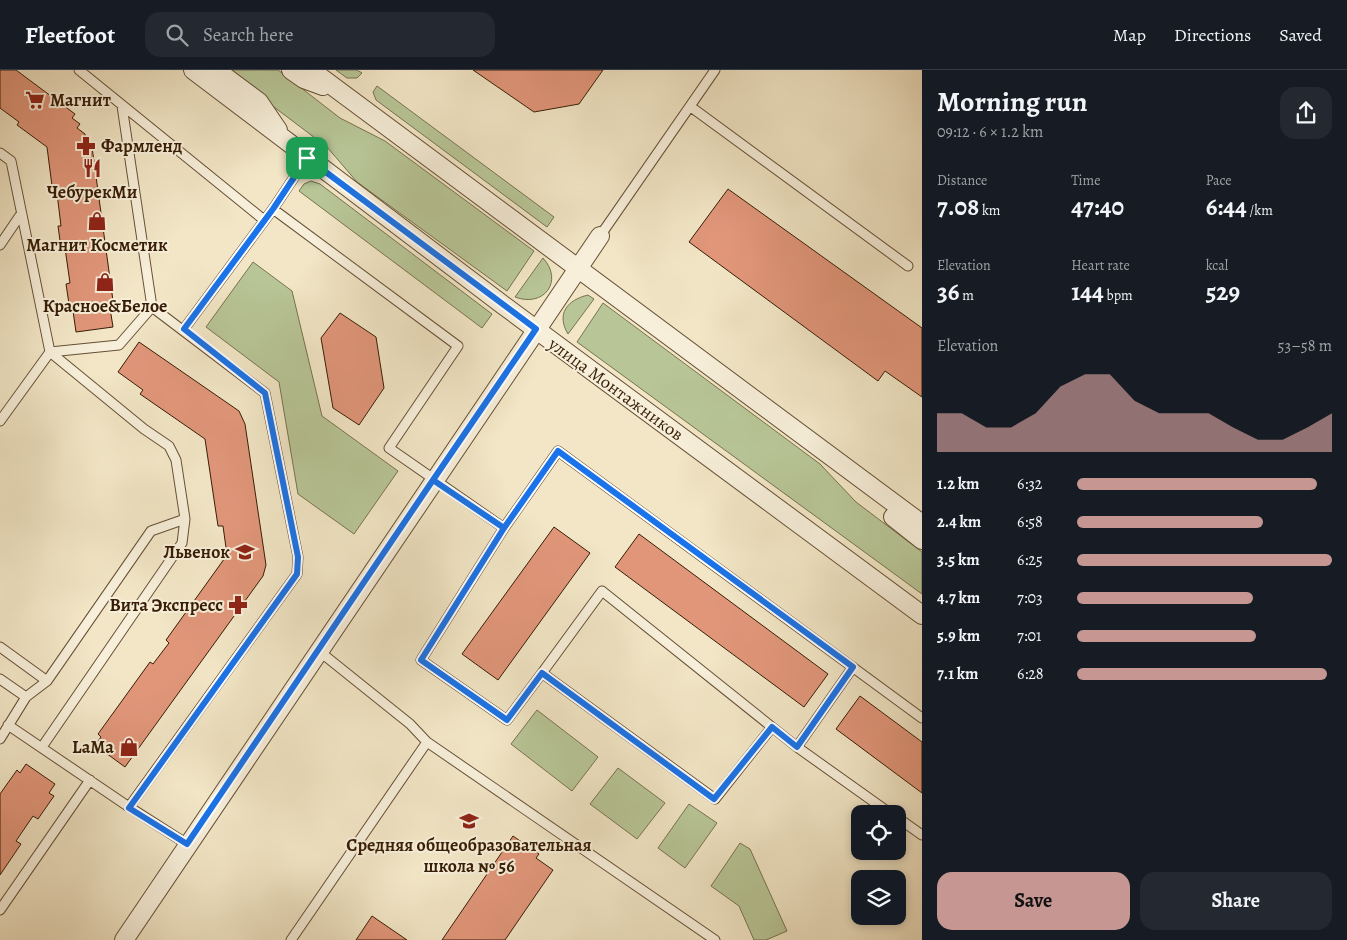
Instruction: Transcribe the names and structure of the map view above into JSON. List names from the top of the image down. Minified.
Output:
{"streets":{"street":["улица Монтажников"]},"places":{"supermarket":["Магнит"],"pharmacy":["Фармленд","Вита Экспресс"],"restaurant":["ЧебурекМи"],"shop":["Магнит Косметик","Красное&Белое","LaMa"],"school or university":["Львенок","Средняя общеобразовательная школа № 56"]},"page":{"header":"Fleetfoot","search":"Search here","nav":["Map","Directions","Saved"],"heading":["Morning run","09:12 · 6 × 1.2 km"],"stats":[["Distance","7.08 km"],["Time","47:40"],["Pace","6:44 /km"],["Elevation","36 m"],["Heart rate","144 bpm"],["kcal","529"]],"chart":["Elevation","53–58 m"],"list":[{"name":"1.2 km","note":"6:32"},{"name":"2.4 km","note":"6:58"},{"name":"3.5 km","note":"6:25"},{"name":"4.7 km","note":"7:03"},{"name":"5.9 km","note":"7:01"},{"name":"7.1 km","note":"6:28"}],"buttons":["Save","Share"]}}
